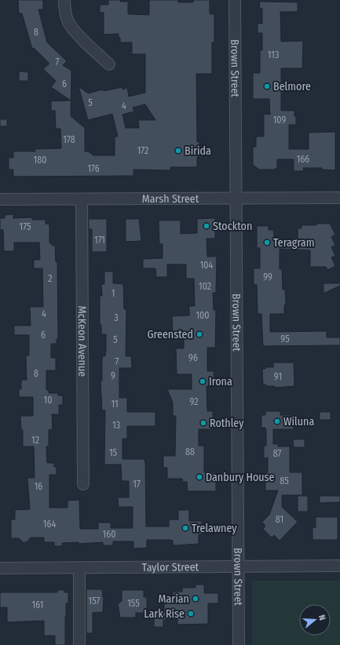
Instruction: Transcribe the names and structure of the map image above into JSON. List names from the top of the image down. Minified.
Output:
{"streets":{"street":["Brown Street","Marsh Street","McKeon Avenue","Taylor Street"]},"crossings":[["Brown Street","Marsh Street"],["Brown Street","Taylor Street"],["Marsh Street","McKeon Avenue"]],"places":["Belmore","Birida","Stockton","Teragram","Greensted","Irona","Wiluna","Rothley","Danbury House","Trelawney","Marian","Lark Rise"],"house_numbers":["8","113","7","6","5","4","109","178","172","166","180","176","175","171","104","99","2","102","1","4","100","3","6","95","5","96","7","8","9","91","10","92","11","13","12","88","15","87","85","17","16","81","164","160","157","155","161"],"north":"right"}
